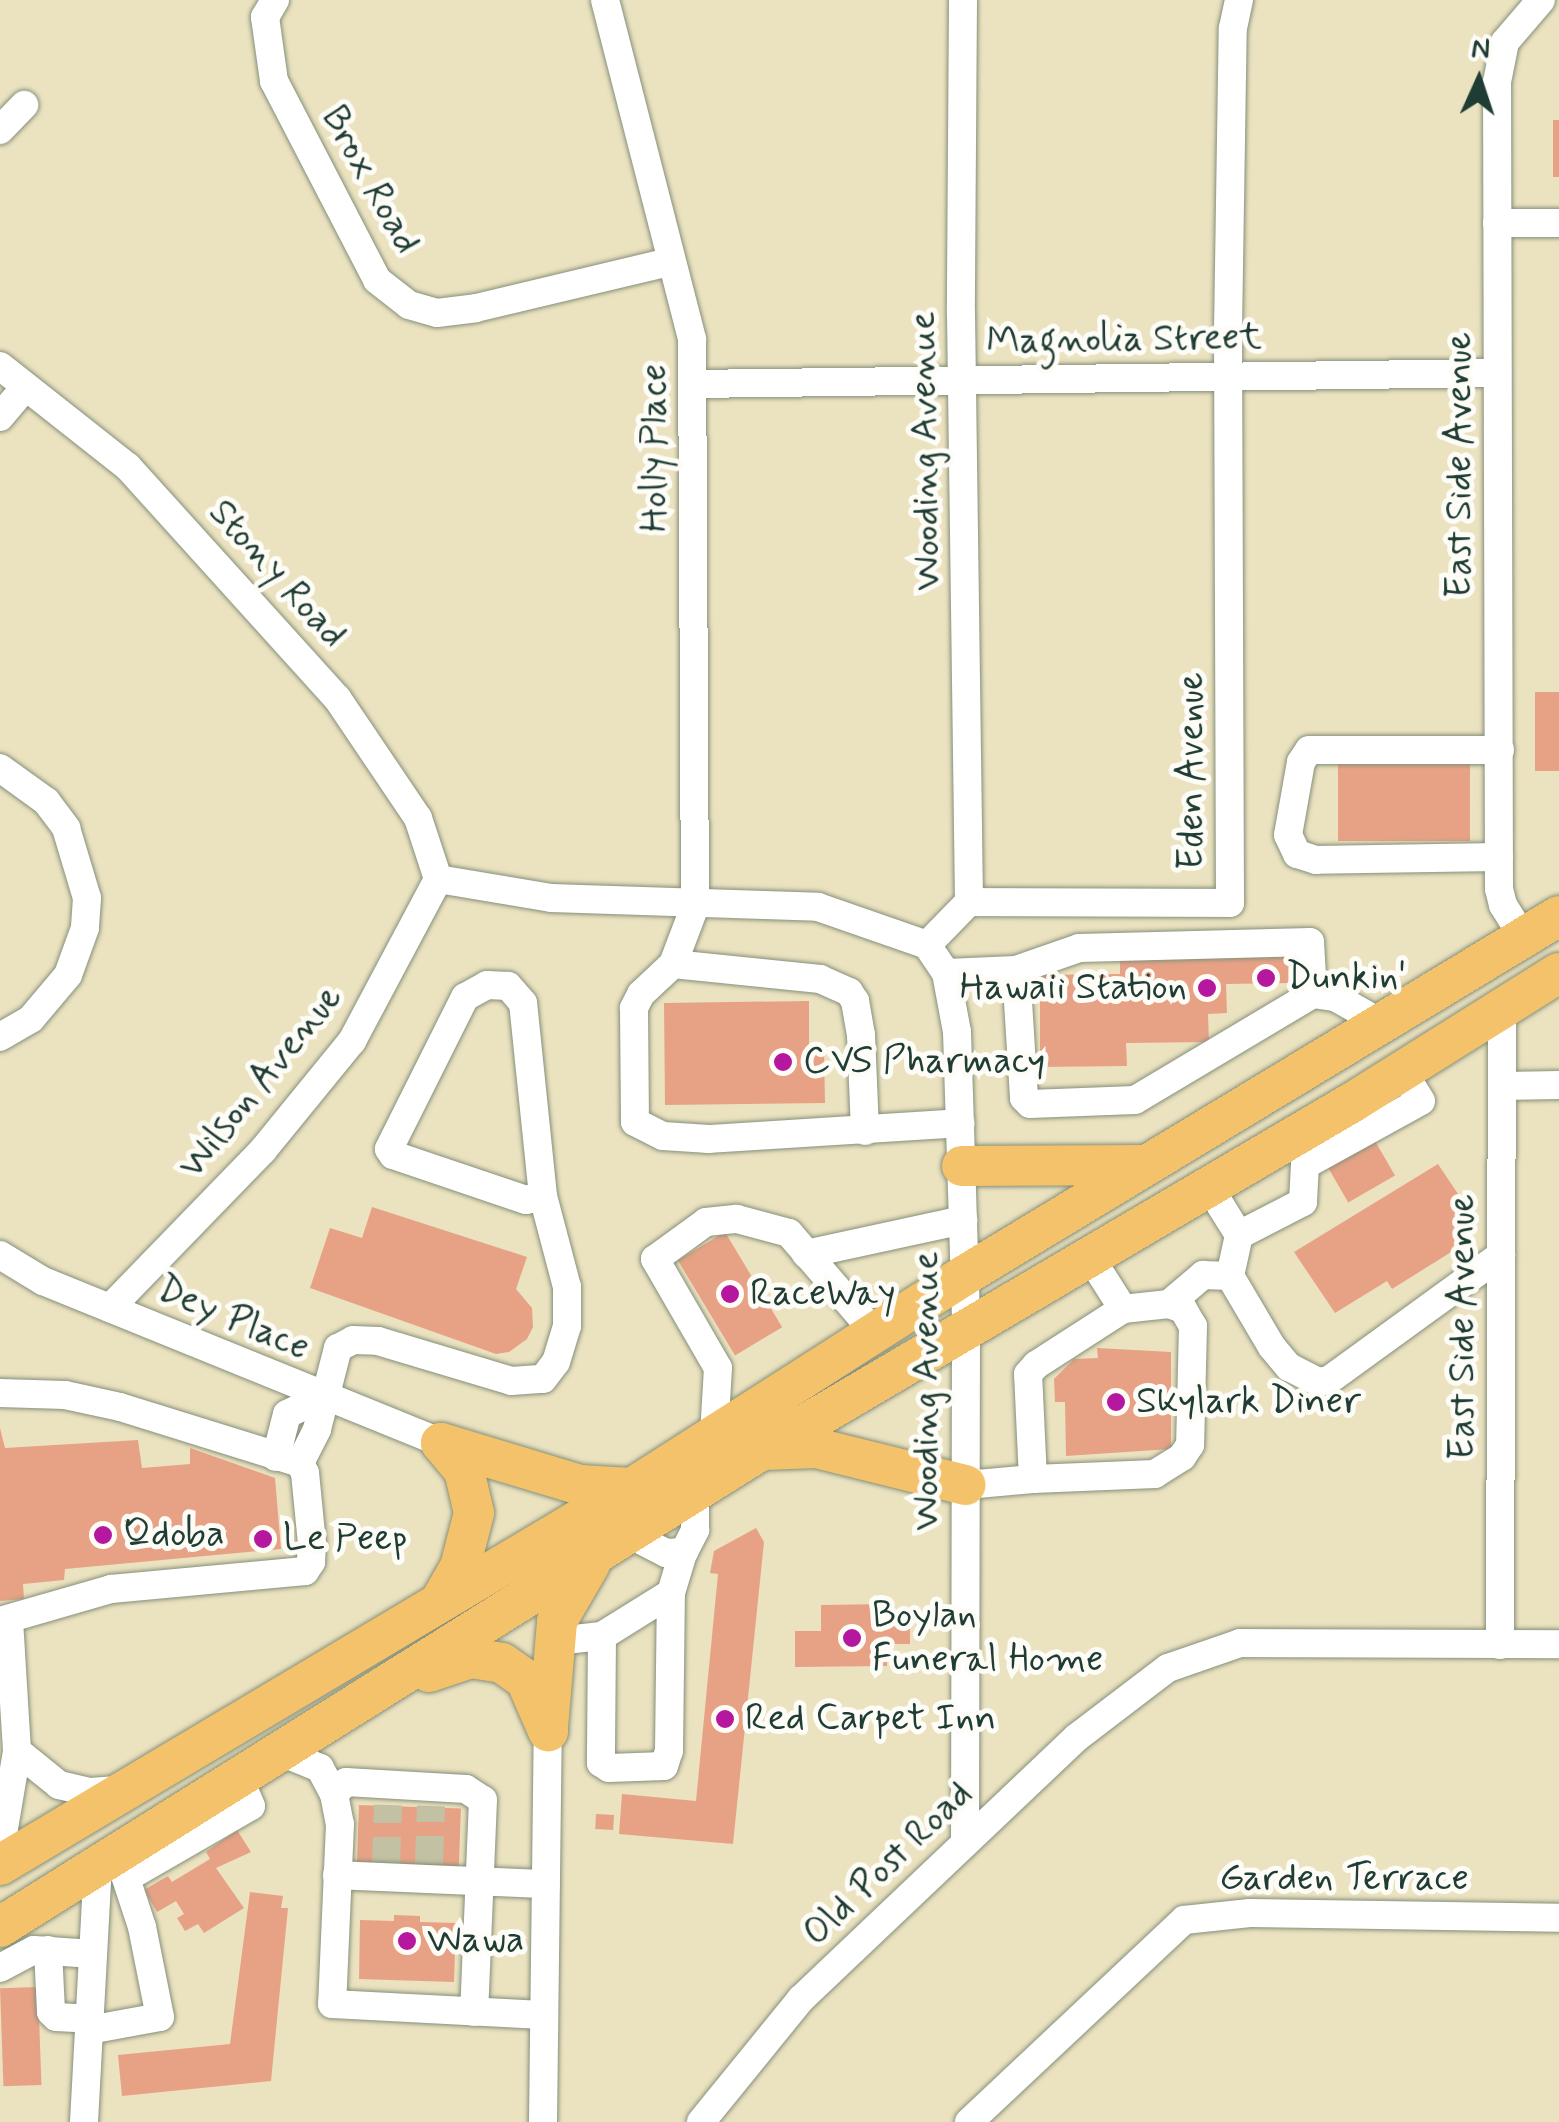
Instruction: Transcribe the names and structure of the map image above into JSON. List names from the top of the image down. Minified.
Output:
{"streets":{"street":["Brox Road","Magnolia Street","Holly Place","Wooding Avenue","East Side Avenue","Stony Road","Eden Avenue","Wilson Avenue","Dey Place","Old Post Road","Garden Terrace"]},"crossings":[["Brox Road","Holly Place"],["Magnolia Street","Holly Place"],["Magnolia Street","Wooding Avenue"],["Magnolia Street","East Side Avenue"],["Magnolia Street","Eden Avenue"],["Wooding Avenue","Eden Avenue"],["Wooding Avenue","Old Post Road"],["East Side Avenue","Old Post Road"],["Stony Road","Wilson Avenue"],["Wilson Avenue","Dey Place"]],"places":["Dunkin'","Hawaii Station","CVS Pharmacy","RaceWay","Skylark Diner","Qdoba","Le Peep","Boylan Funeral Home","Red Carpet Inn","Wawa"],"north":"top"}
